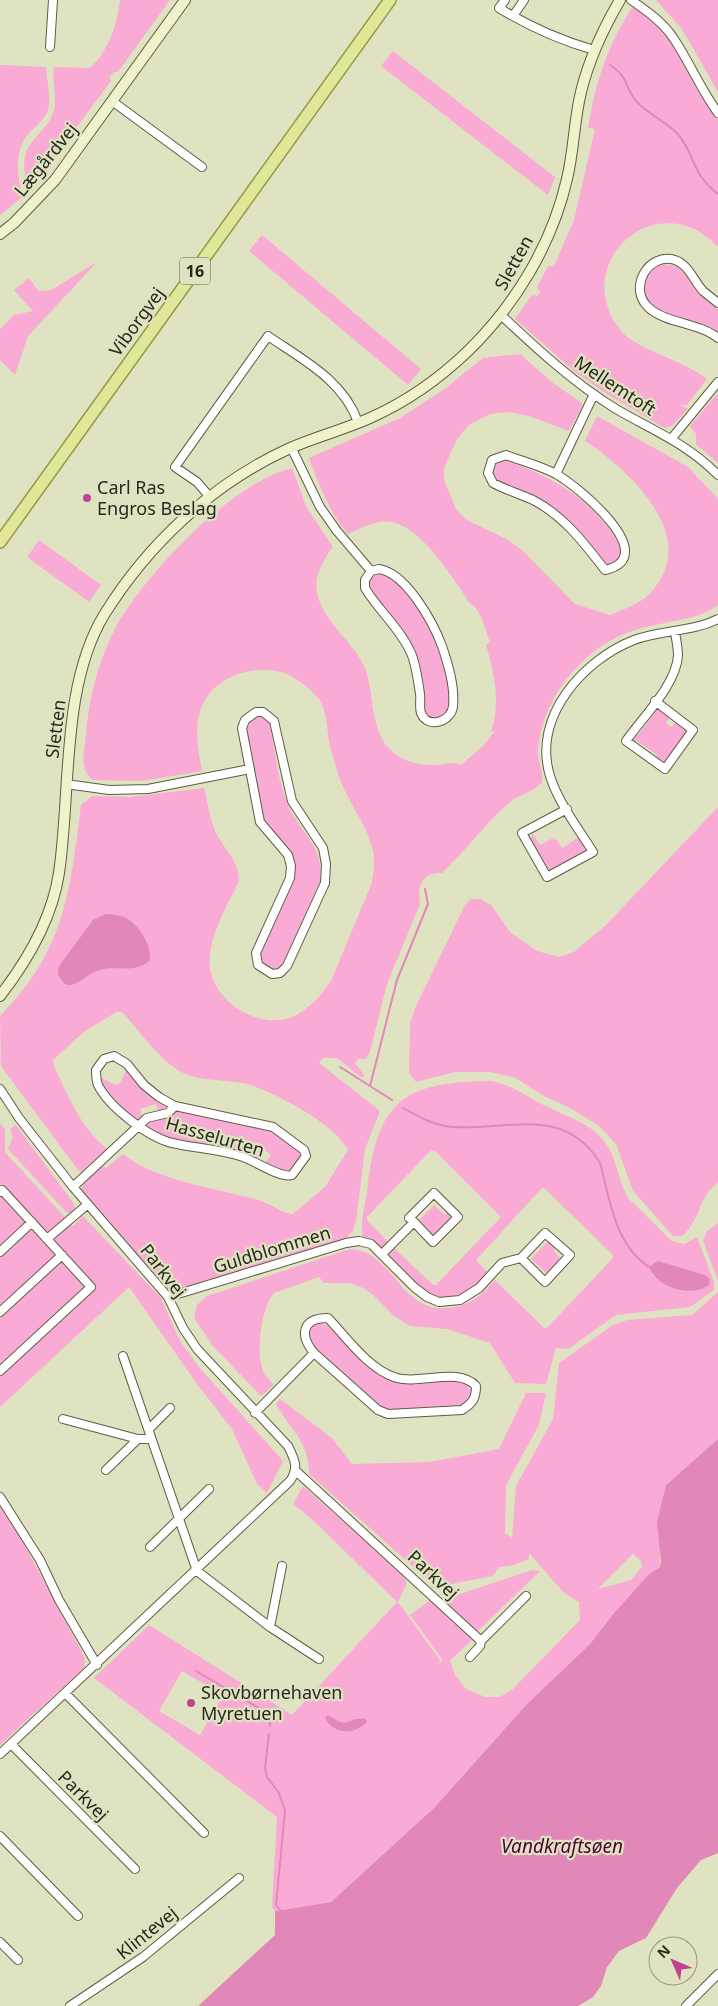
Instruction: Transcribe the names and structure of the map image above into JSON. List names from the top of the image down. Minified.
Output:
{"streets":{"main road":["16","Viborgvej"],"street":["Lægårdvej","Sletten","Mellemtoft","Hasselurten","Guldblommen","Parkvej","Klintevej"]},"crossings":[["Sletten","Mellemtoft"],["Hasselurten","Parkvej"],["Guldblommen","Parkvej"]],"water":["Vandkraftsøen"],"places":["Carl Ras Engros Beslag","Skovbørnehaven Myretuen"],"north":"top left"}
